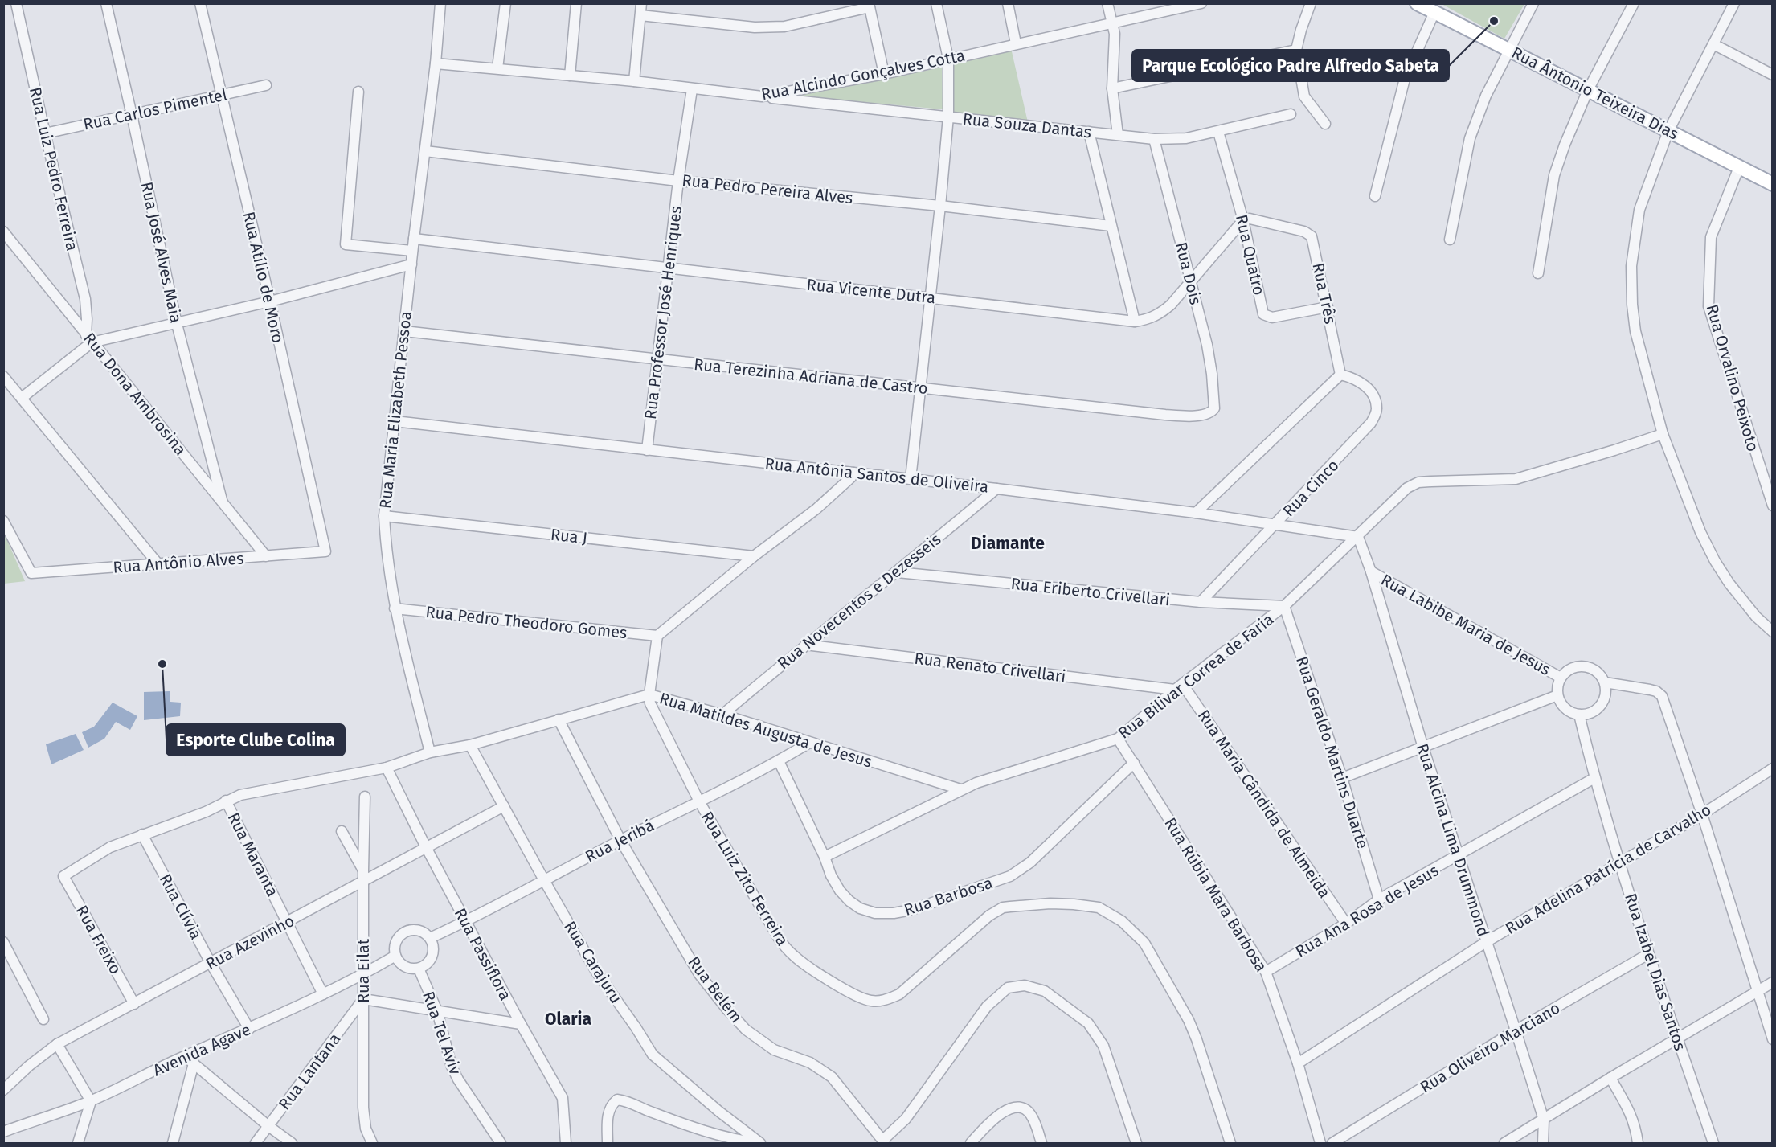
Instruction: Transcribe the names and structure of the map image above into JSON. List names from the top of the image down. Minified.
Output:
{"streets":{"main road":["Rua Ântonio Teixeira Dias"],"street":["Rua Alcindo Gonçalves Cotta","Rua Carlos Pimentel","Rua Souza Dantas","Rua Luiz Pedro Ferreira","Rua Pedro Pereira Alves","Rua José Alves Maia","Rua Quatro","Rua Dois","Rua Atílio de Moro","Rua Vicente Dutra","Rua Três","Rua Professor José Henriques","Rua Terezinha Adriana de Castro","Rua Orvalino Peixoto","Rua Dona Ambrosina","Rua Maria Elizabeth Pessoa","Rua Antônia Santos de Oliveira","Rua Cinco","Rua J","Rua Antônio Alves","Rua Eriberto Crivellari","Rua Novecentos e Dezesseis","Rua Pedro Theodoro Gomes","Rua Labibe Maria de Jesus","Rua Renato Crivellari","Rua Bilivar Correa de Faria","Rua Matildes Augusta de Jesus","Rua Geraldo Martins Duarte","Rua Maria Cândida de Almeida","Rua Alcina Lima Drummond","Rua Jeribá","Rua Maranta","Rua Adelina Patrícia de Carvalho","Rua Luiz Zito Ferreira","Rua Rúbia Mara Barbosa","Rua Barbosa","Rua Clívia","Rua Ana Rosa de Jesus","Rua Freixo","Rua Azevinho","Rua Passiflora","Rua Carajuru","Rua Eilat","Rua Izabel Dias Santos","Rua Belém","Rua Tel Aviv","Rua Oliveiro Marciano","Avenida Agave","Rua Lantana"]},"crossings":[["Rua Alcindo Gonçalves Cotta","Rua Souza Dantas"],["Rua Alcindo Gonçalves Cotta","Rua Professor José Henriques"],["Rua Alcindo Gonçalves Cotta","Rua Maria Elizabeth Pessoa"],["Rua Ântonio Teixeira Dias","Rua Orvalino Peixoto"],["Rua Carlos Pimentel","Rua Luiz Pedro Ferreira"],["Rua Carlos Pimentel","Rua José Alves Maia"],["Rua Carlos Pimentel","Rua Atílio de Moro"],["Rua Souza Dantas","Rua Quatro"],["Rua Souza Dantas","Rua Dois"],["Rua Luiz Pedro Ferreira","Rua Dona Ambrosina"],["Rua Pedro Pereira Alves","Rua Professor José Henriques"],["Rua Pedro Pereira Alves","Rua Maria Elizabeth Pessoa"],["Rua José Alves Maia","Rua Dona Ambrosina"],["Rua Quatro","Rua Três"],["Rua Dois","Rua Terezinha Adriana de Castro"],["Rua Atílio de Moro","Rua Antônio Alves"],["Rua Vicente Dutra","Rua Professor José Henriques"],["Rua Vicente Dutra","Rua Maria Elizabeth Pessoa"],["Rua Três","Rua Cinco"],["Rua Professor José Henriques","Rua Terezinha Adriana de Castro"],["Rua Professor José Henriques","Rua Antônia Santos de Oliveira"],["Rua Terezinha Adriana de Castro","Rua Maria Elizabeth Pessoa"],["Rua Dona Ambrosina","Rua Antônio Alves"],["Rua Maria Elizabeth Pessoa","Rua Antônia Santos de Oliveira"],["Rua Maria Elizabeth Pessoa","Rua J"],["Rua Maria Elizabeth Pessoa","Rua Pedro Theodoro Gomes"],["Rua Maria Elizabeth Pessoa","Rua Matildes Augusta de Jesus"],["Rua Antônia Santos de Oliveira","Rua Cinco"],["Rua Antônia Santos de Oliveira","Rua Novecentos e Dezesseis"],["Rua Antônia Santos de Oliveira","Rua Bilivar Correa de Faria"],["Rua Antônia Santos de Oliveira","Rua Alcina Lima Drummond"],["Rua Cinco","Rua Eriberto Crivellari"],["Rua Eriberto Crivellari","Rua Novecentos e Dezesseis"],["Rua Eriberto Crivellari","Rua Bilivar Correa de Faria"],["Rua Eriberto Crivellari","Rua Geraldo Martins Duarte"],["Rua Novecentos e Dezesseis","Rua Renato Crivellari"],["Rua Novecentos e Dezesseis","Rua Matildes Augusta de Jesus"],["Rua Labibe Maria de Jesus","Rua Alcina Lima Drummond"],["Rua Labibe Maria de Jesus","Rua Izabel Dias Santos"],["Rua Renato Crivellari","Rua Bilivar Correa de Faria"],["Rua Renato Crivellari","Rua Maria Cândida de Almeida"],["Rua Bilivar Correa de Faria","Rua Matildes Augusta de Jesus"],["Rua Bilivar Correa de Faria","Rua Geraldo Martins Duarte"],["Rua Bilivar Correa de Faria","Rua Maria Cândida de Almeida"],["Rua Bilivar Correa de Faria","Rua Alcina Lima Drummond"],["Rua Bilivar Correa de Faria","Rua Rúbia Mara Barbosa"],["Rua Bilivar Correa de Faria","Rua Barbosa"],["Rua Matildes Augusta de Jesus","Rua Jeribá"],["Rua Matildes Augusta de Jesus","Rua Maranta"],["Rua Matildes Augusta de Jesus","Rua Luiz Zito Ferreira"],["Rua Matildes Augusta de Jesus","Rua Passiflora"],["Rua Matildes Augusta de Jesus","Rua Carajuru"],["Rua Matildes Augusta de Jesus","Rua Belém"],["Rua Geraldo Martins Duarte","Rua Ana Rosa de Jesus"],["Rua Maria Cândida de Almeida","Rua Ana Rosa de Jesus"],["Rua Alcina Lima Drummond","Rua Adelina Patrícia de Carvalho"],["Rua Alcina Lima Drummond","Rua Ana Rosa de Jesus"],["Rua Alcina Lima Drummond","Rua Oliveiro Marciano"],["Rua Jeribá","Rua Luiz Zito Ferreira"],["Rua Jeribá","Rua Barbosa"],["Rua Jeribá","Rua Passiflora"],["Rua Jeribá","Rua Carajuru"],["Rua Jeribá","Rua Belém"],["Rua Jeribá","Rua Tel Aviv"],["Rua Jeribá","Avenida Agave"],["Rua Maranta","Rua Clívia"],["Rua Maranta","Rua Freixo"],["Rua Maranta","Rua Azevinho"],["Rua Maranta","Avenida Agave"],["Rua Adelina Patrícia de Carvalho","Rua Rúbia Mara Barbosa"],["Rua Adelina Patrícia de Carvalho","Rua Izabel Dias Santos"],["Rua Rúbia Mara Barbosa","Rua Barbosa"],["Rua Rúbia Mara Barbosa","Rua Ana Rosa de Jesus"],["Rua Clívia","Rua Azevinho"],["Rua Clívia","Avenida Agave"],["Rua Ana Rosa de Jesus","Rua Izabel Dias Santos"],["Rua Freixo","Rua Azevinho"],["Rua Azevinho","Rua Passiflora"],["Rua Azevinho","Rua Carajuru"],["Rua Azevinho","Rua Eilat"],["Rua Eilat","Avenida Agave"],["Rua Eilat","Rua Lantana"],["Rua Izabel Dias Santos","Rua Oliveiro Marciano"],["Rua Tel Aviv","Avenida Agave"]],"districts":["Diamante","Olaria"],"places":["Parque Ecológico Padre Alfredo Sabeta","Esporte Clube Colina"]}
